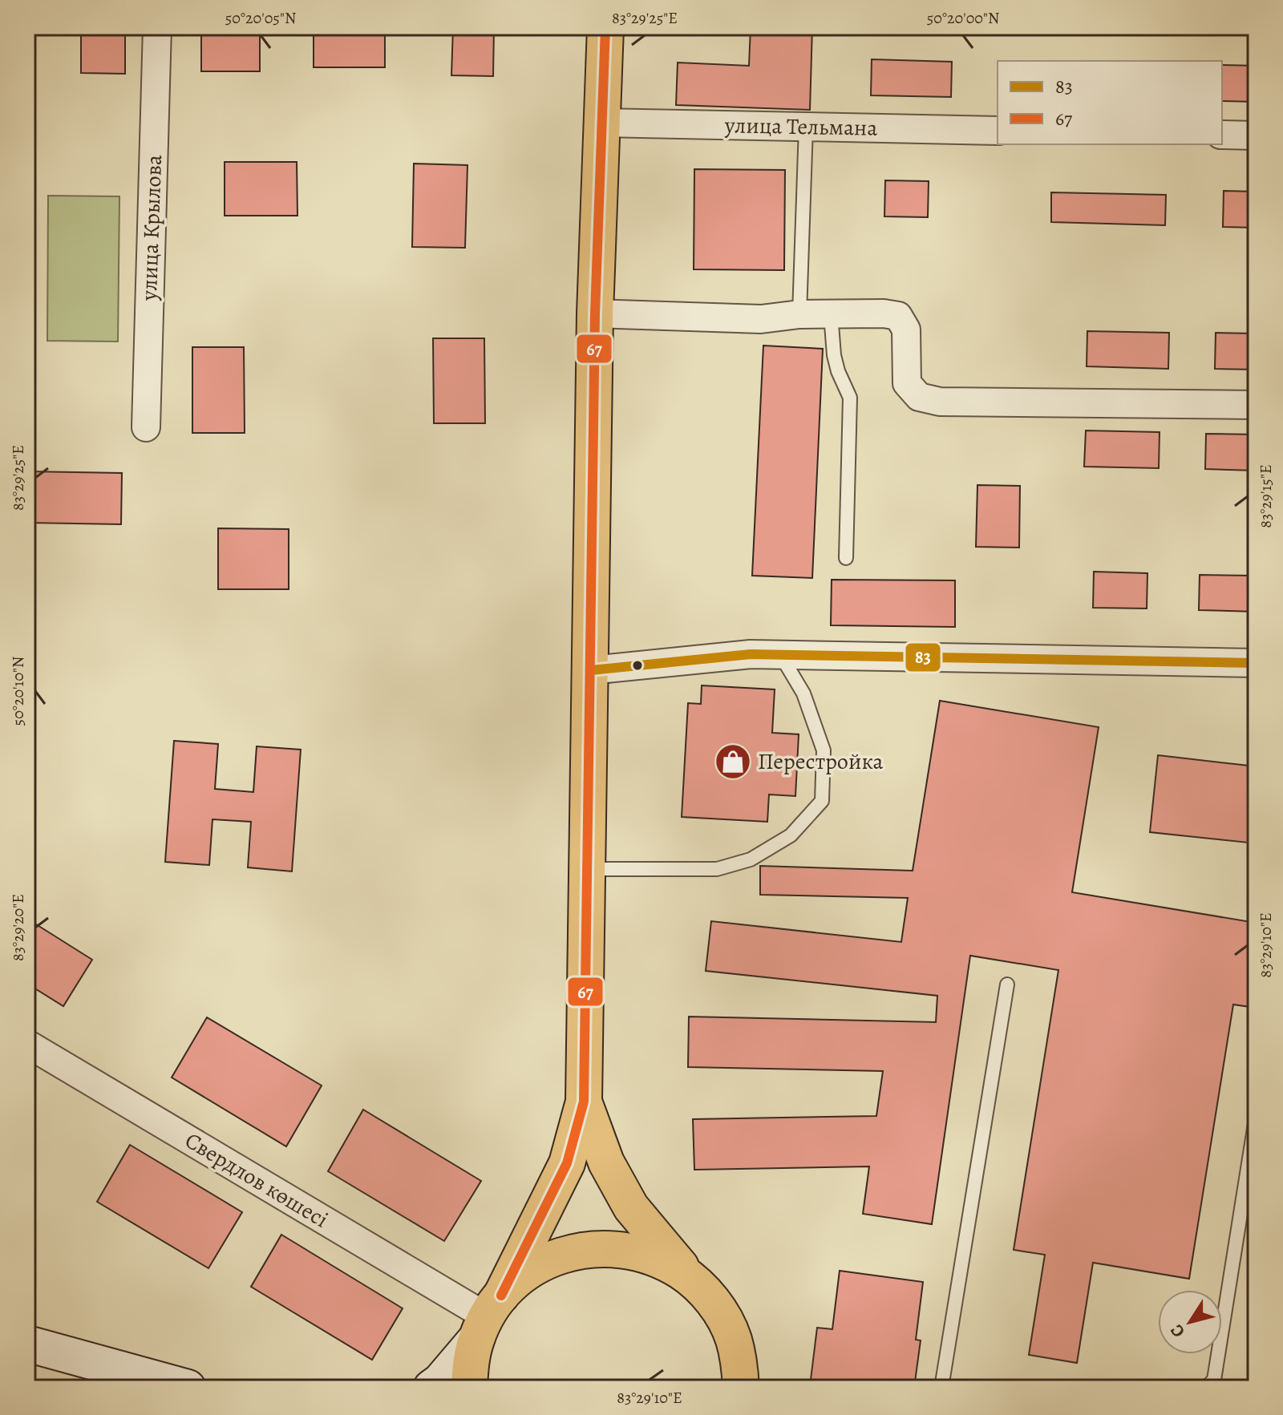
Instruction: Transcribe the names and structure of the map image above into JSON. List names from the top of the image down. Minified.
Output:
{"streets":{"street":["улица Тельмана","улица Крылова","Свердлов көшесі"]},"places":{"shop":["Перестройка"]},"lines":["transit line 67","transit line 83"],"legend":["83","67"],"north":"bottom left","coordinates":["50°20'05\"N","83°29'25\"E","50°20'00\"N","83°29'15\"E","50°20'10\"N","83°29'20\"E","83°29'10\"E"]}
